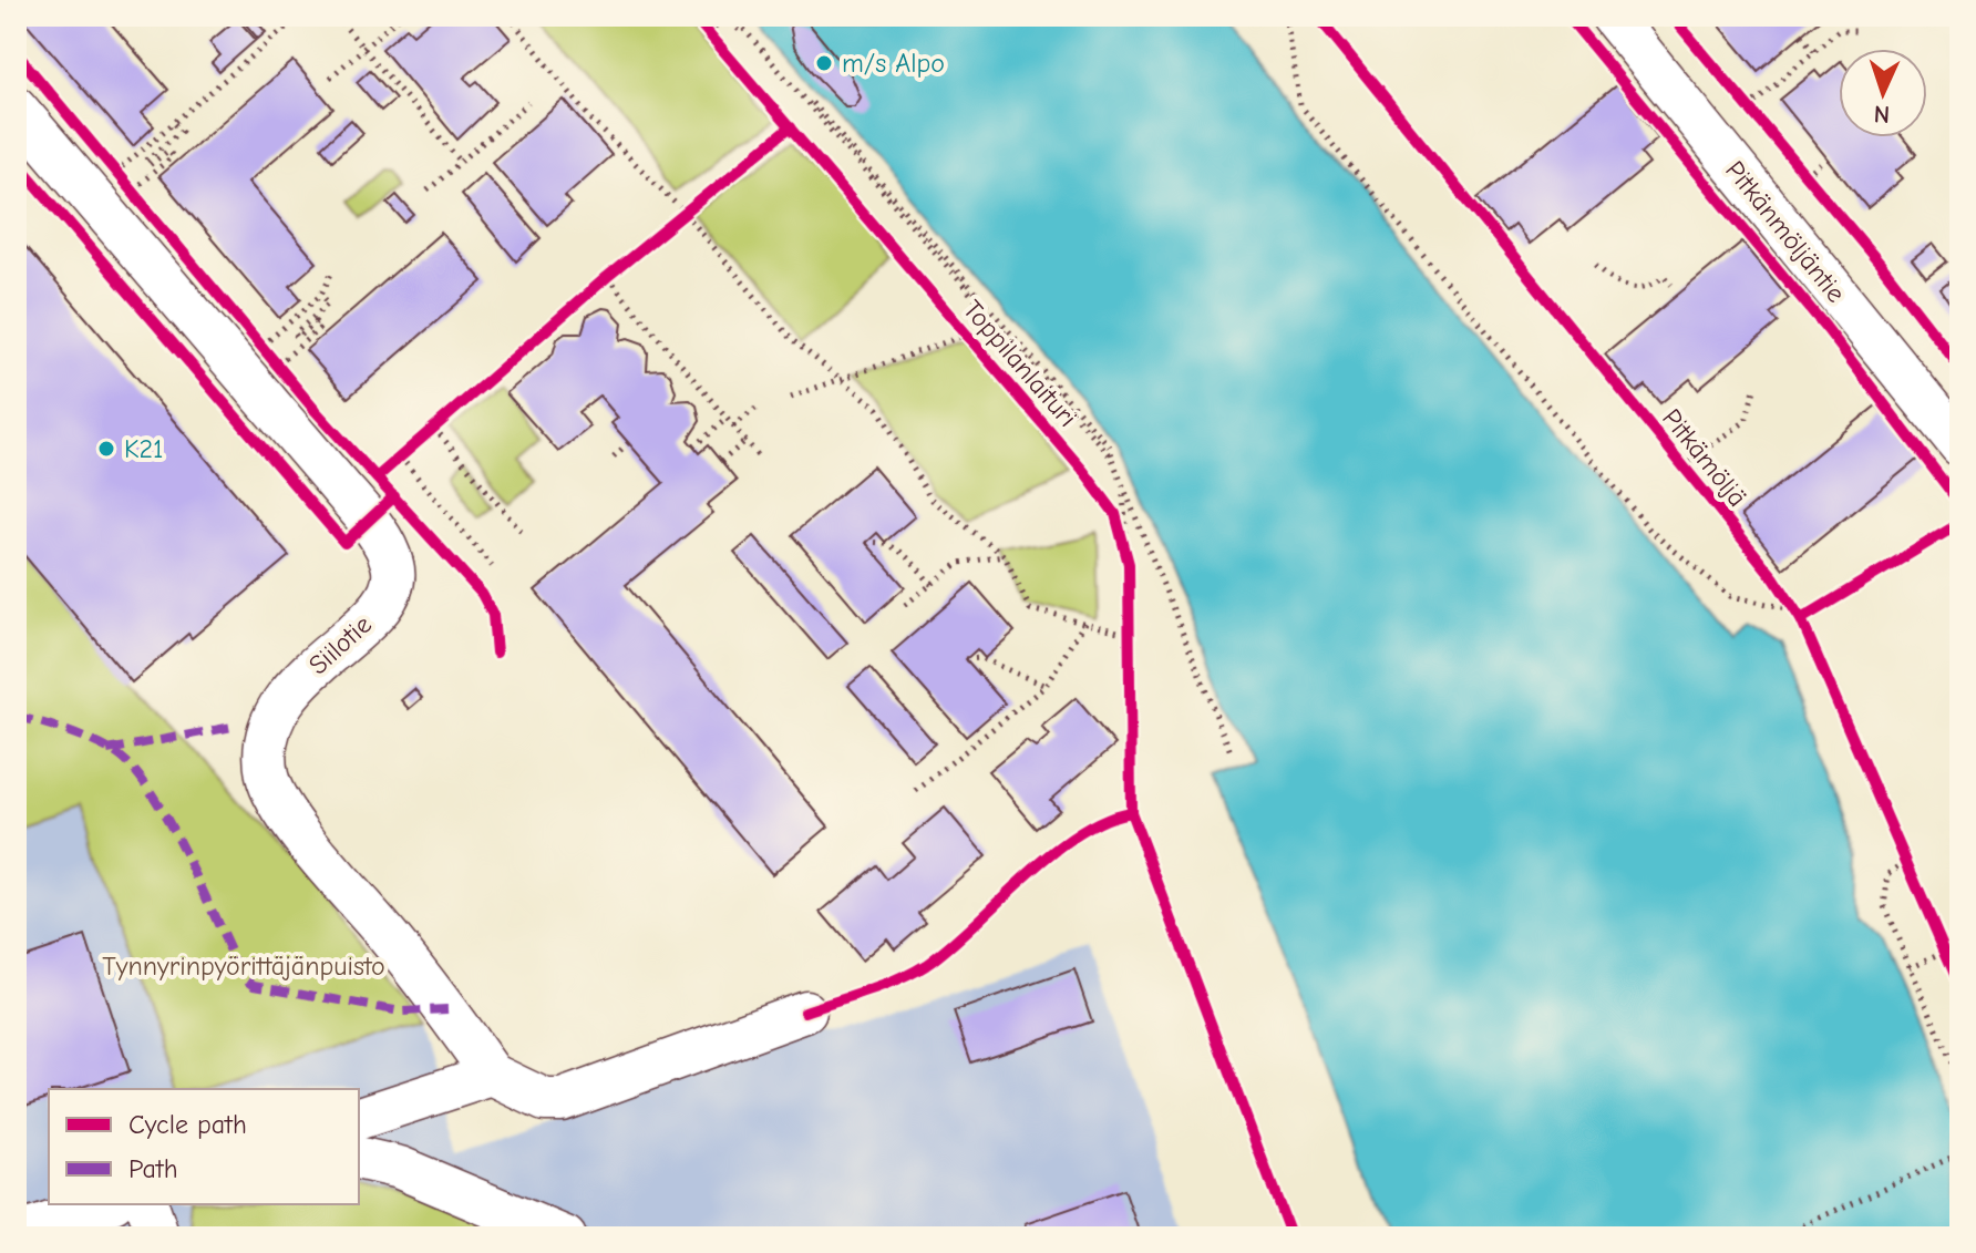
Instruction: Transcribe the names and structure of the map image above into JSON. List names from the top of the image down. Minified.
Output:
{"streets":{"street":["Pitkänmöljäntie","Siilotie"],"cycle path":["Toppilanlaituri","Pitkämöljä"]},"parks":["Tynnyrinpyörittäjänpuisto"],"places":["m/s Alpo","K21"],"legend":["Cycle path","Path"],"north":"bottom"}
